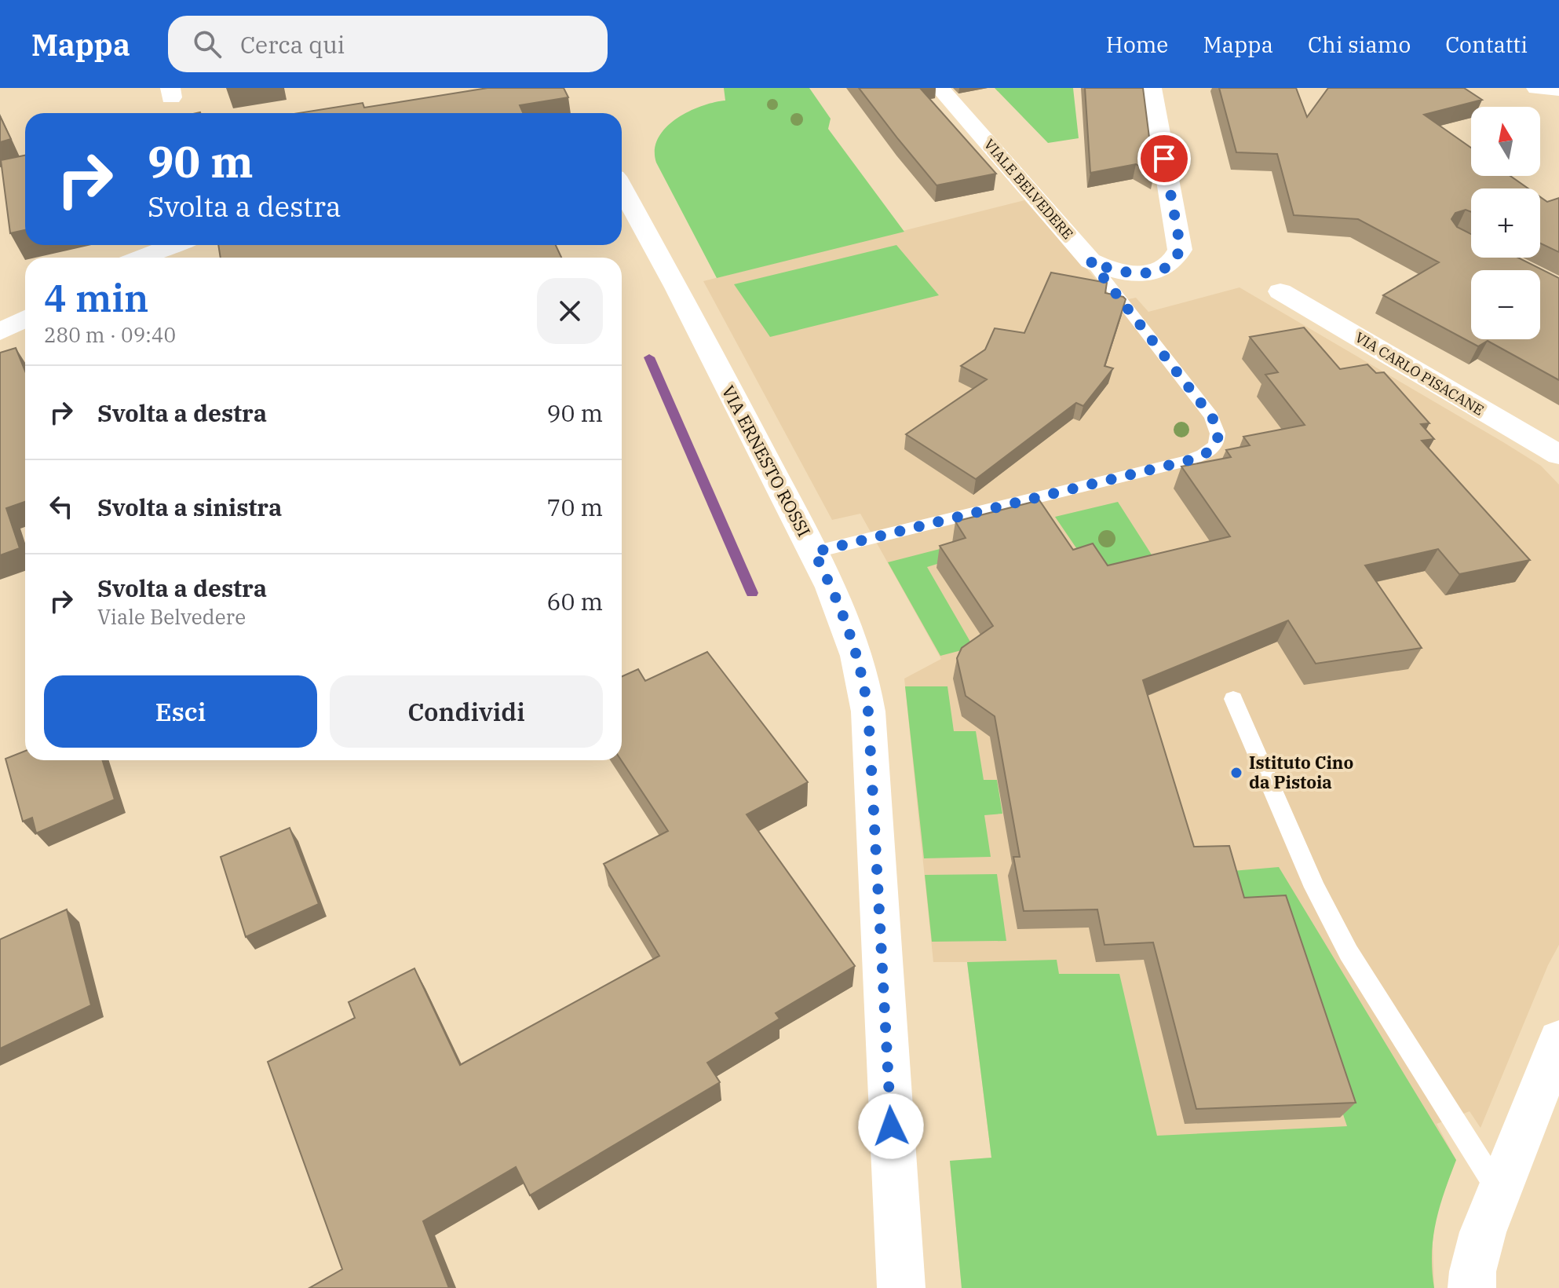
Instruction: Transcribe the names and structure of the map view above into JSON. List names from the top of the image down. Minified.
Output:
{"streets":{"street":["VIALE BELVEDERE","VIA CARLO PISACANE","VIA ERNESTO ROSSI"]},"places":["Istituto Cino da Pistoia"],"north":"top","page":{"header":"Mappa","search":"Cerca qui","nav":["Home","Mappa","Chi siamo","Contatti"],"map_buttons":["+","−"],"turn":["90 m","Svolta a destra"],"heading":["4 min","280 m · 09:40"],"list":[{"name":"Svolta a destra","value":"90 m"},{"name":"Svolta a sinistra","value":"70 m"},{"name":"Svolta a destra","note":"Viale Belvedere","value":"60 m"}],"buttons":["Esci","Condividi"]}}
